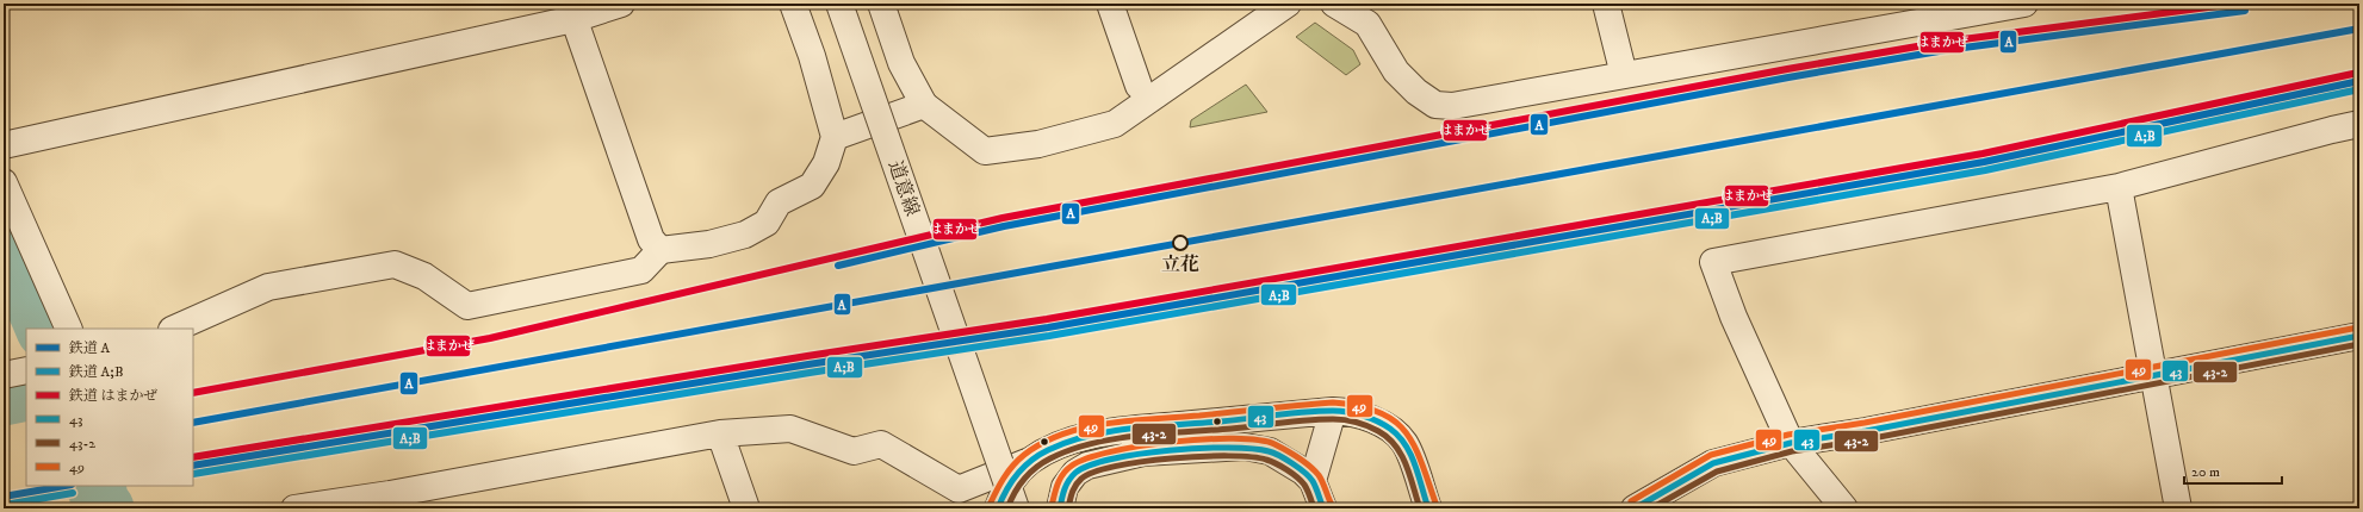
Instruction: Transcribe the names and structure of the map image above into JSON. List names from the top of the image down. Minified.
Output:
{"streets":{"street":["道意線"]},"places":["立花"],"lines":["rail line はまかぜ","rail line A","rail line A;B","transit line 49","transit line 43","transit line 43-2"],"legend":["鉄道 A","鉄道 A;B","鉄道 はまかぜ","43","43-2","49"],"scale_bar":"20 m"}
